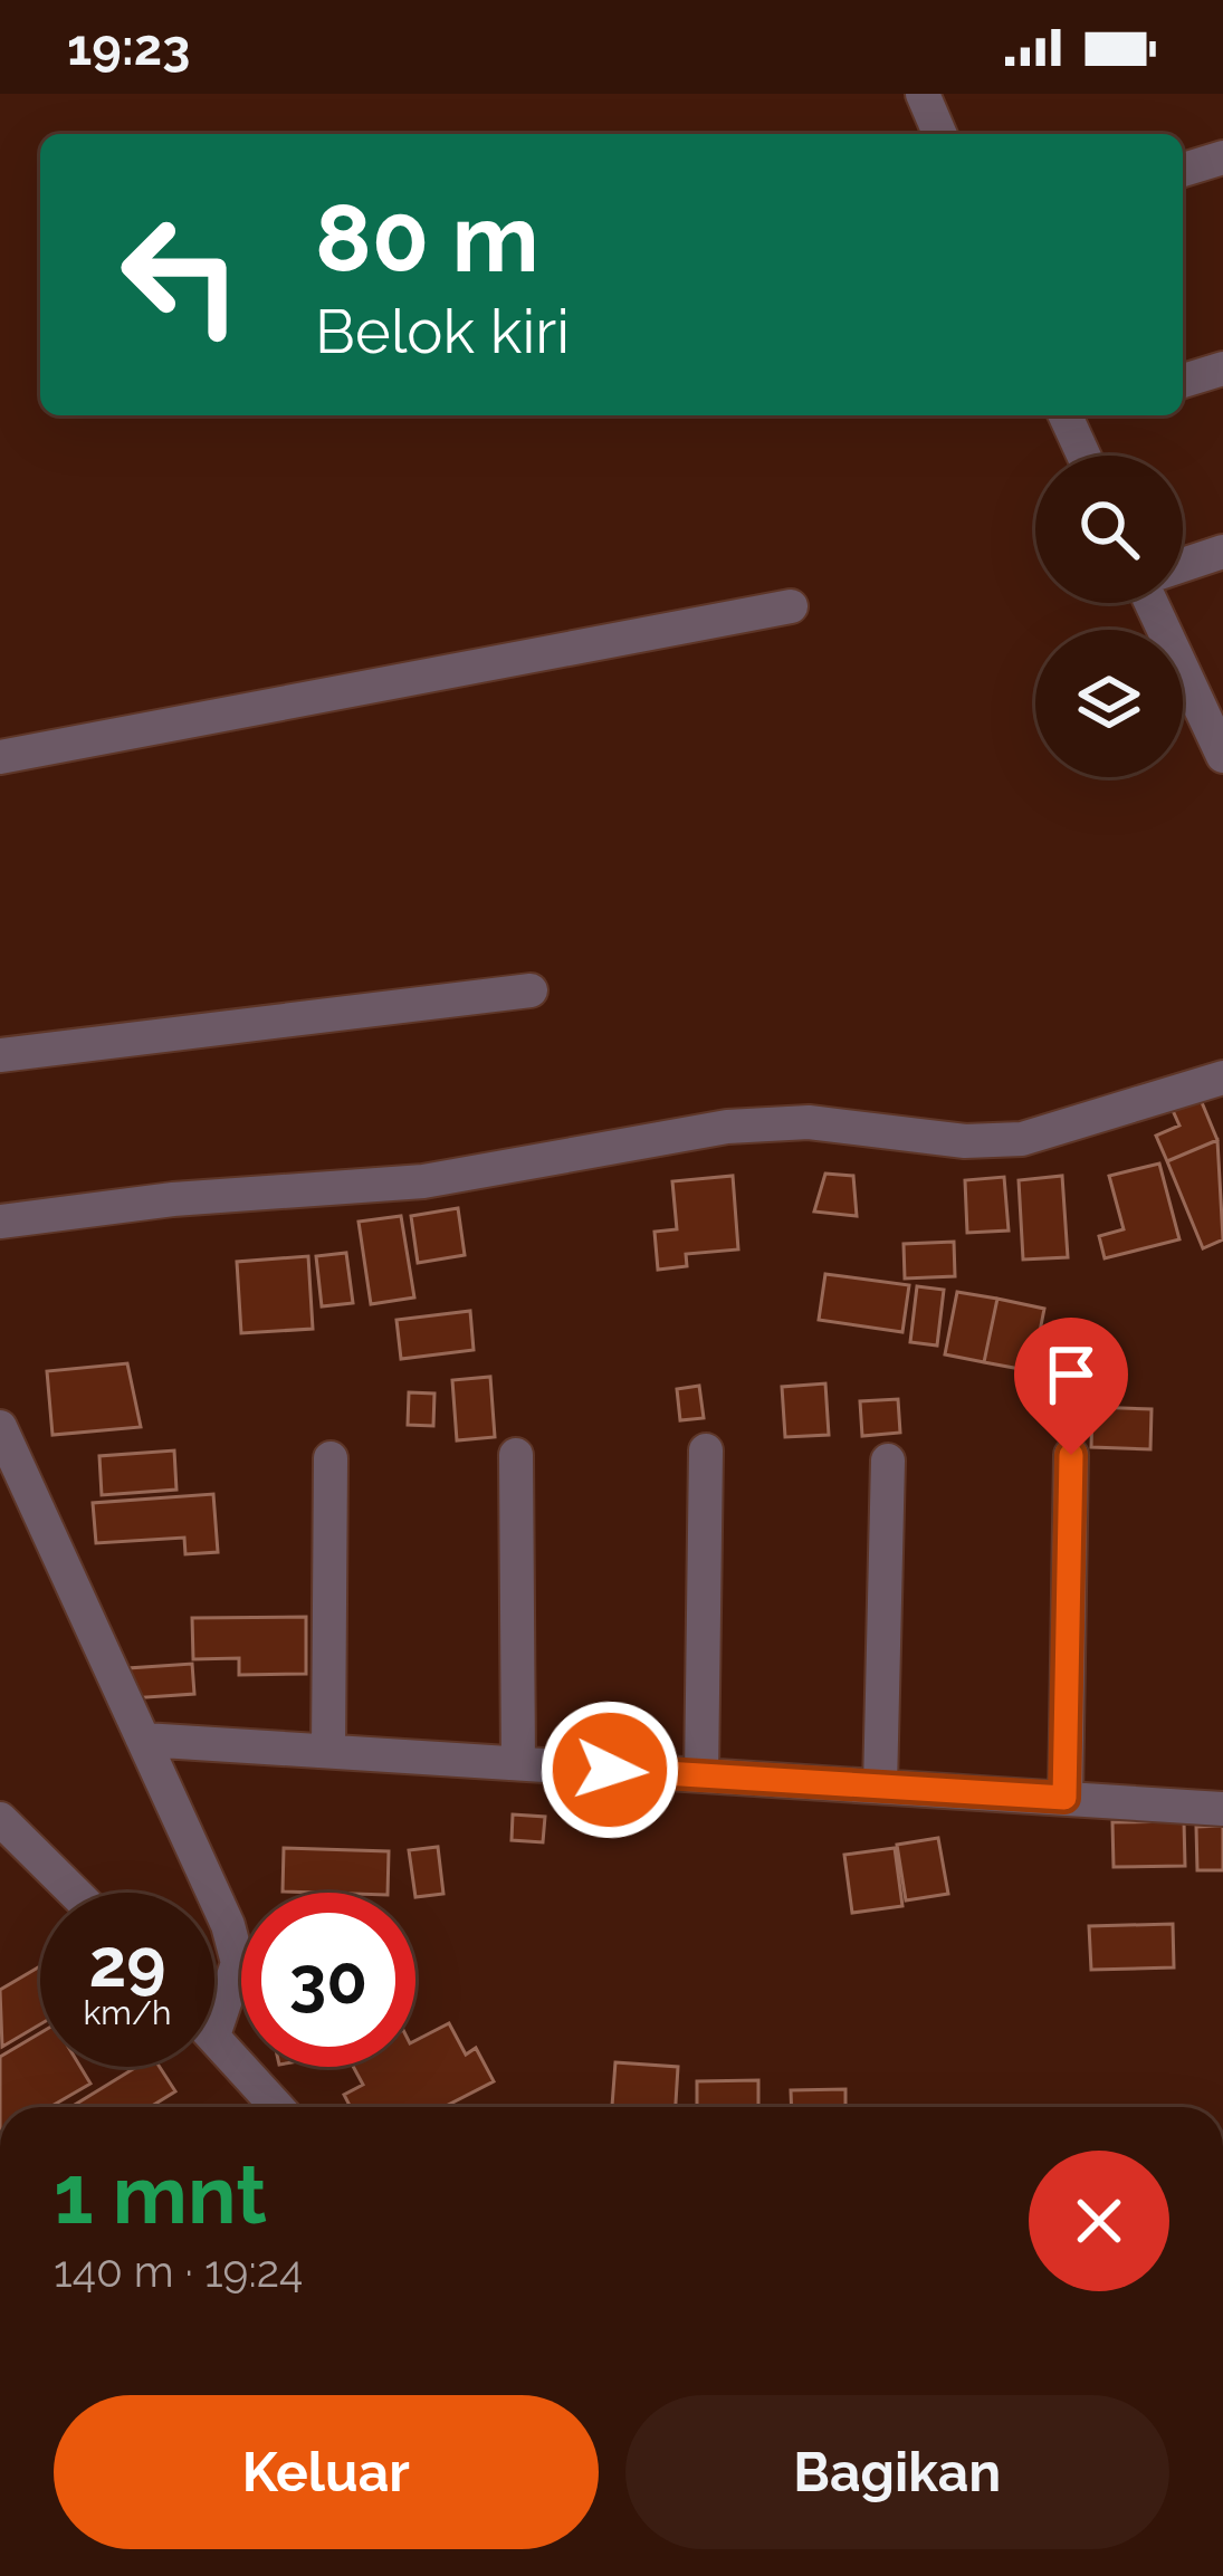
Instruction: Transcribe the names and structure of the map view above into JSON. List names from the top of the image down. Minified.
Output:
{"page":{"status":"19:23","turn":["80 m","Belok kiri"],"speed":"29 km/h","limit":"30","heading":["1 mnt","140 m · 19:24"],"buttons":["Keluar","Bagikan"]}}
